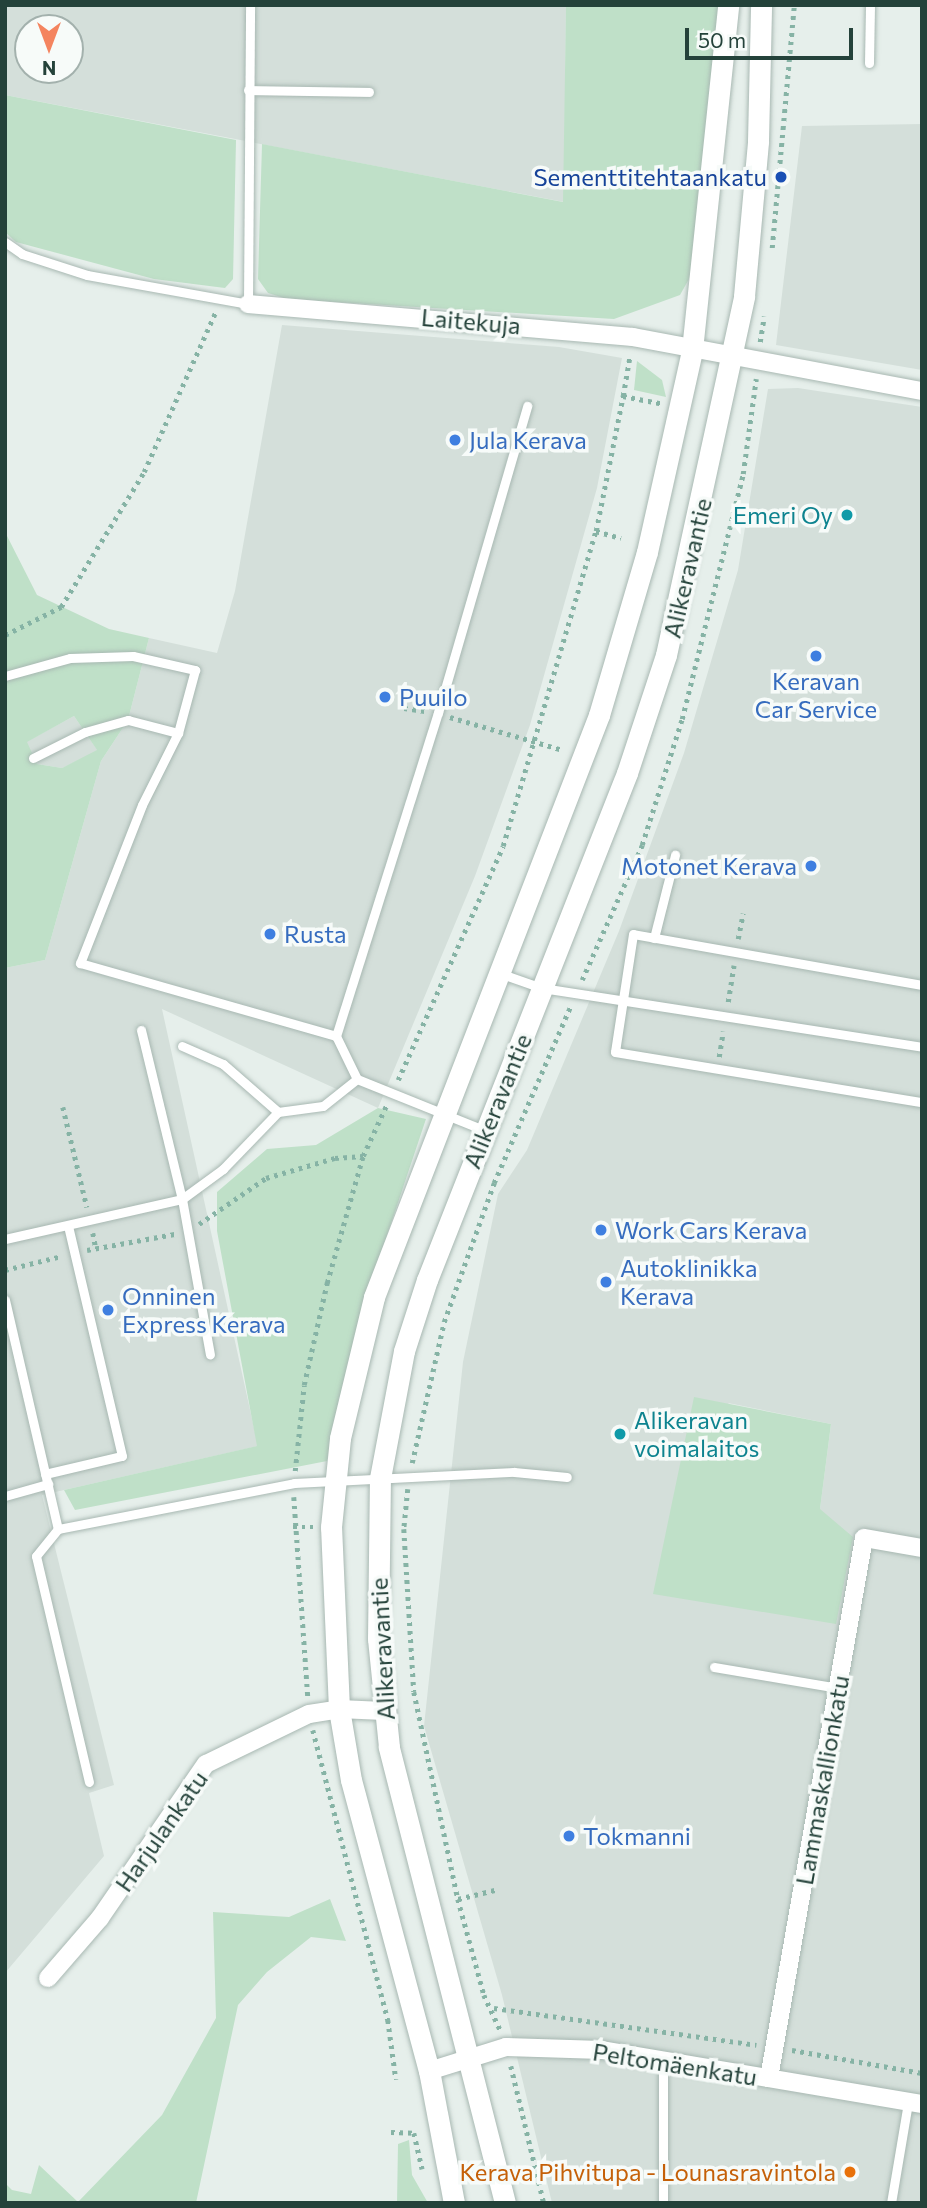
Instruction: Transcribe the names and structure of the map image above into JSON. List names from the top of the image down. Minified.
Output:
{"streets":{"street":["Laitekuja","Alikeravantie","Lammaskallionkatu","Harjulankatu","Peltomäenkatu"]},"crossings":[["Laitekuja","Alikeravantie"],["Alikeravantie","Harjulankatu"],["Alikeravantie","Peltomäenkatu"],["Lammaskallionkatu","Peltomäenkatu"]],"places":["Sementtitehtaankatu","Jula Kerava","Emeri Oy","Keravan Car Service","Puuilo","Motonet Kerava","Rusta","Work Cars Kerava","Autoklinikka Kerava","Onninen Express Kerava","Alikeravan voimalaitos","Tokmanni","Kerava Pihvitupa - Lounasravintola"],"scale_bar":"50 m","north":"bottom"}
